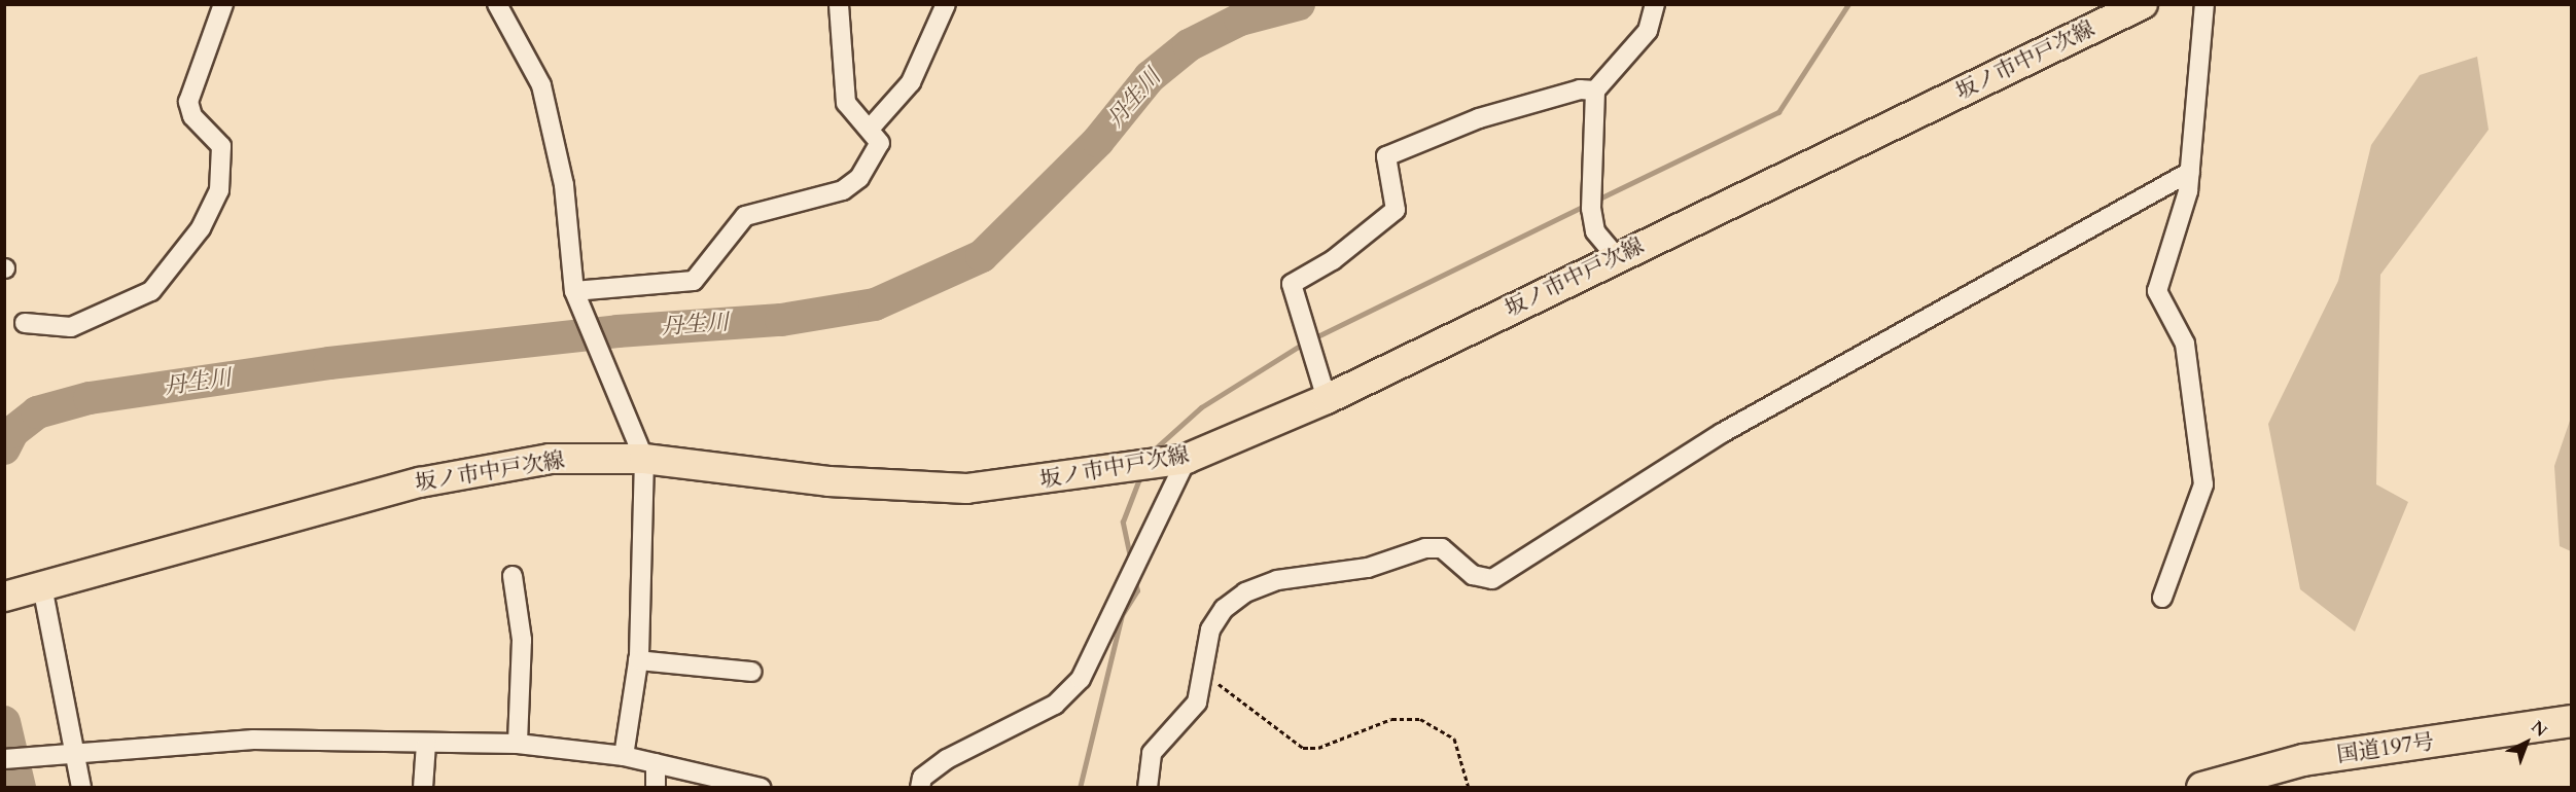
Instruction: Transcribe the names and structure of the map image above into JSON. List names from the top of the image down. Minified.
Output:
{"streets":{"highway":["国道197号"],"main road":["坂ノ市中戸次線"]},"water":["丹生川"],"north":"top right"}
